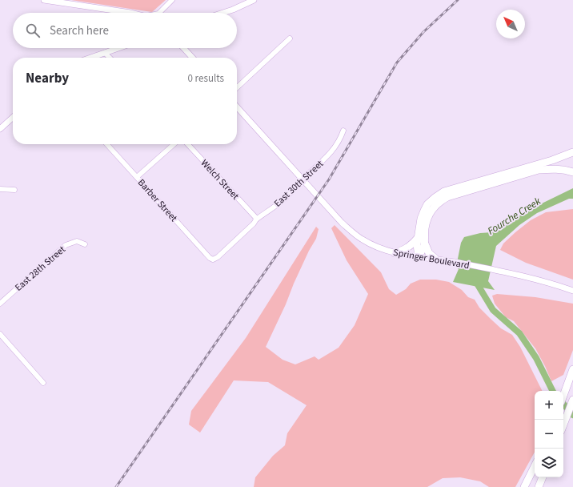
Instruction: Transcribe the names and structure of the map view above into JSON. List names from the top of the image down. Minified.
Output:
{"streets":{"main road":["Springer Boulevard"],"street":["Welch Street","East 30th Street","Barber Street","East 28th Street"]},"crossings":[["Welch Street","East 30th Street"],["East 30th Street","Barber Street"],["East 30th Street","Springer Boulevard"]],"water":["Fourche Creek"],"north":"top left","page":{"search":"Search here","heading":["Nearby","0 results"],"map_buttons":["+","−"]}}
